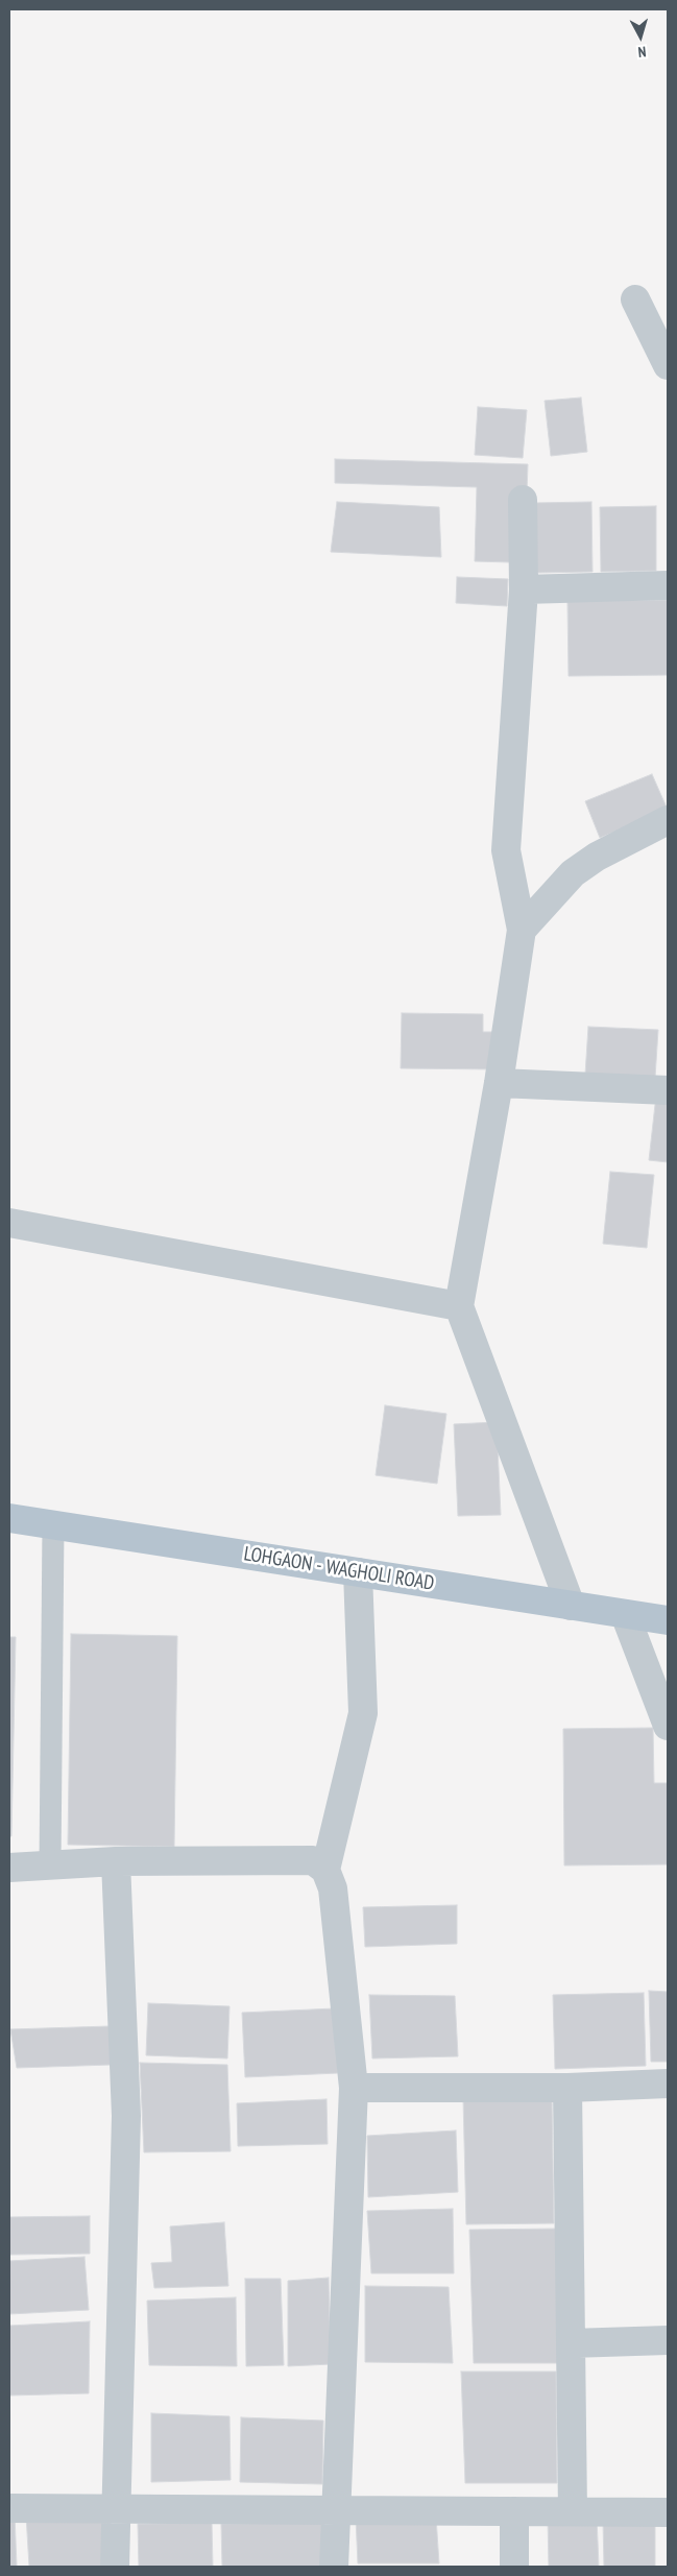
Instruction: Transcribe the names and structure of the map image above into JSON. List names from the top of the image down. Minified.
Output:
{"streets":{"main road":["LOHGAON - WAGHOLI ROAD"]},"north":"bottom"}
